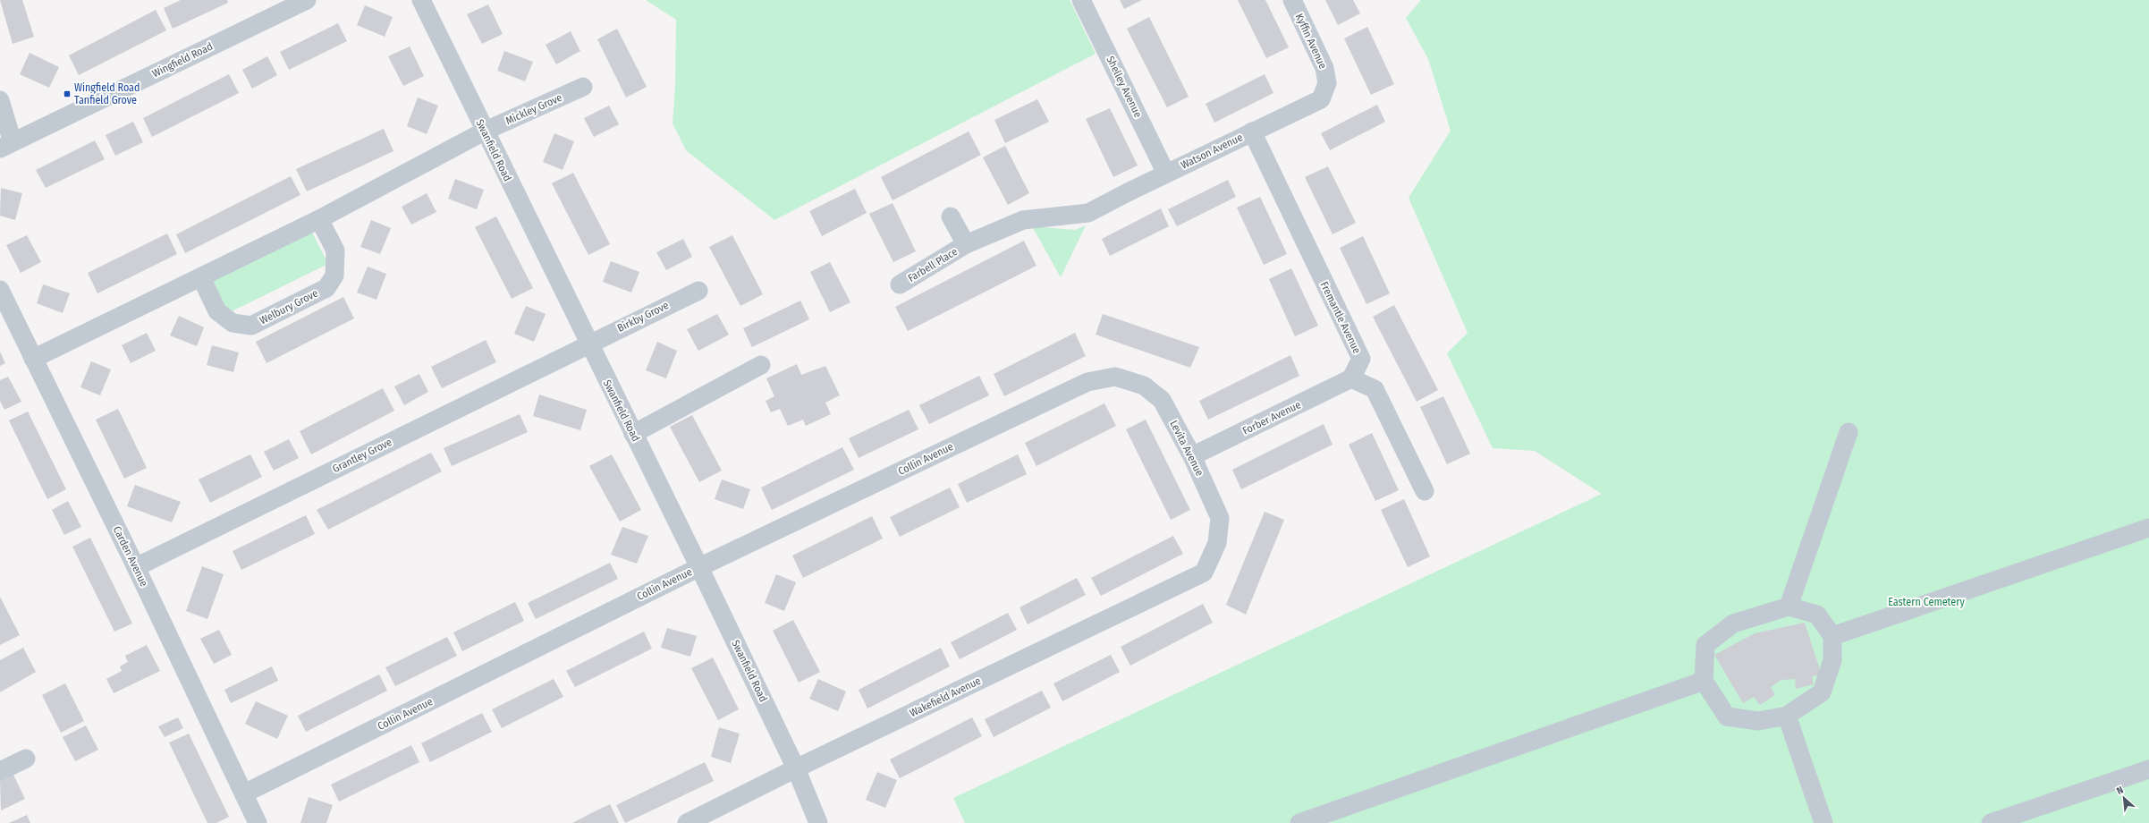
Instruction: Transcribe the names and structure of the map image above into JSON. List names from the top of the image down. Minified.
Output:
{"streets":{"street":["Kyffin Avenue","Wingfield Road","Shelley Avenue","Mickley Grove","Swanfield Road","Watson Avenue","Farbell Place","Welbury Grove","Birkby Grove","Fremantle Avenue","Forber Avenue","Levita Avenue","Grantley Grove","Collin Avenue","Carden Avenue","Wakefield Avenue"]},"crossings":[["Kyffin Avenue","Watson Avenue"],["Shelley Avenue","Watson Avenue"],["Mickley Grove","Swanfield Road"],["Swanfield Road","Birkby Grove"],["Swanfield Road","Grantley Grove"],["Swanfield Road","Collin Avenue"],["Swanfield Road","Wakefield Avenue"],["Watson Avenue","Farbell Place"],["Watson Avenue","Fremantle Avenue"],["Birkby Grove","Grantley Grove"],["Fremantle Avenue","Forber Avenue"],["Forber Avenue","Levita Avenue"],["Levita Avenue","Collin Avenue"],["Levita Avenue","Wakefield Avenue"],["Grantley Grove","Carden Avenue"],["Collin Avenue","Carden Avenue"]],"parks":["Eastern Cemetery"],"places":{"transit":["Wingfield Road Tanfield Grove"]},"north":"top left"}
